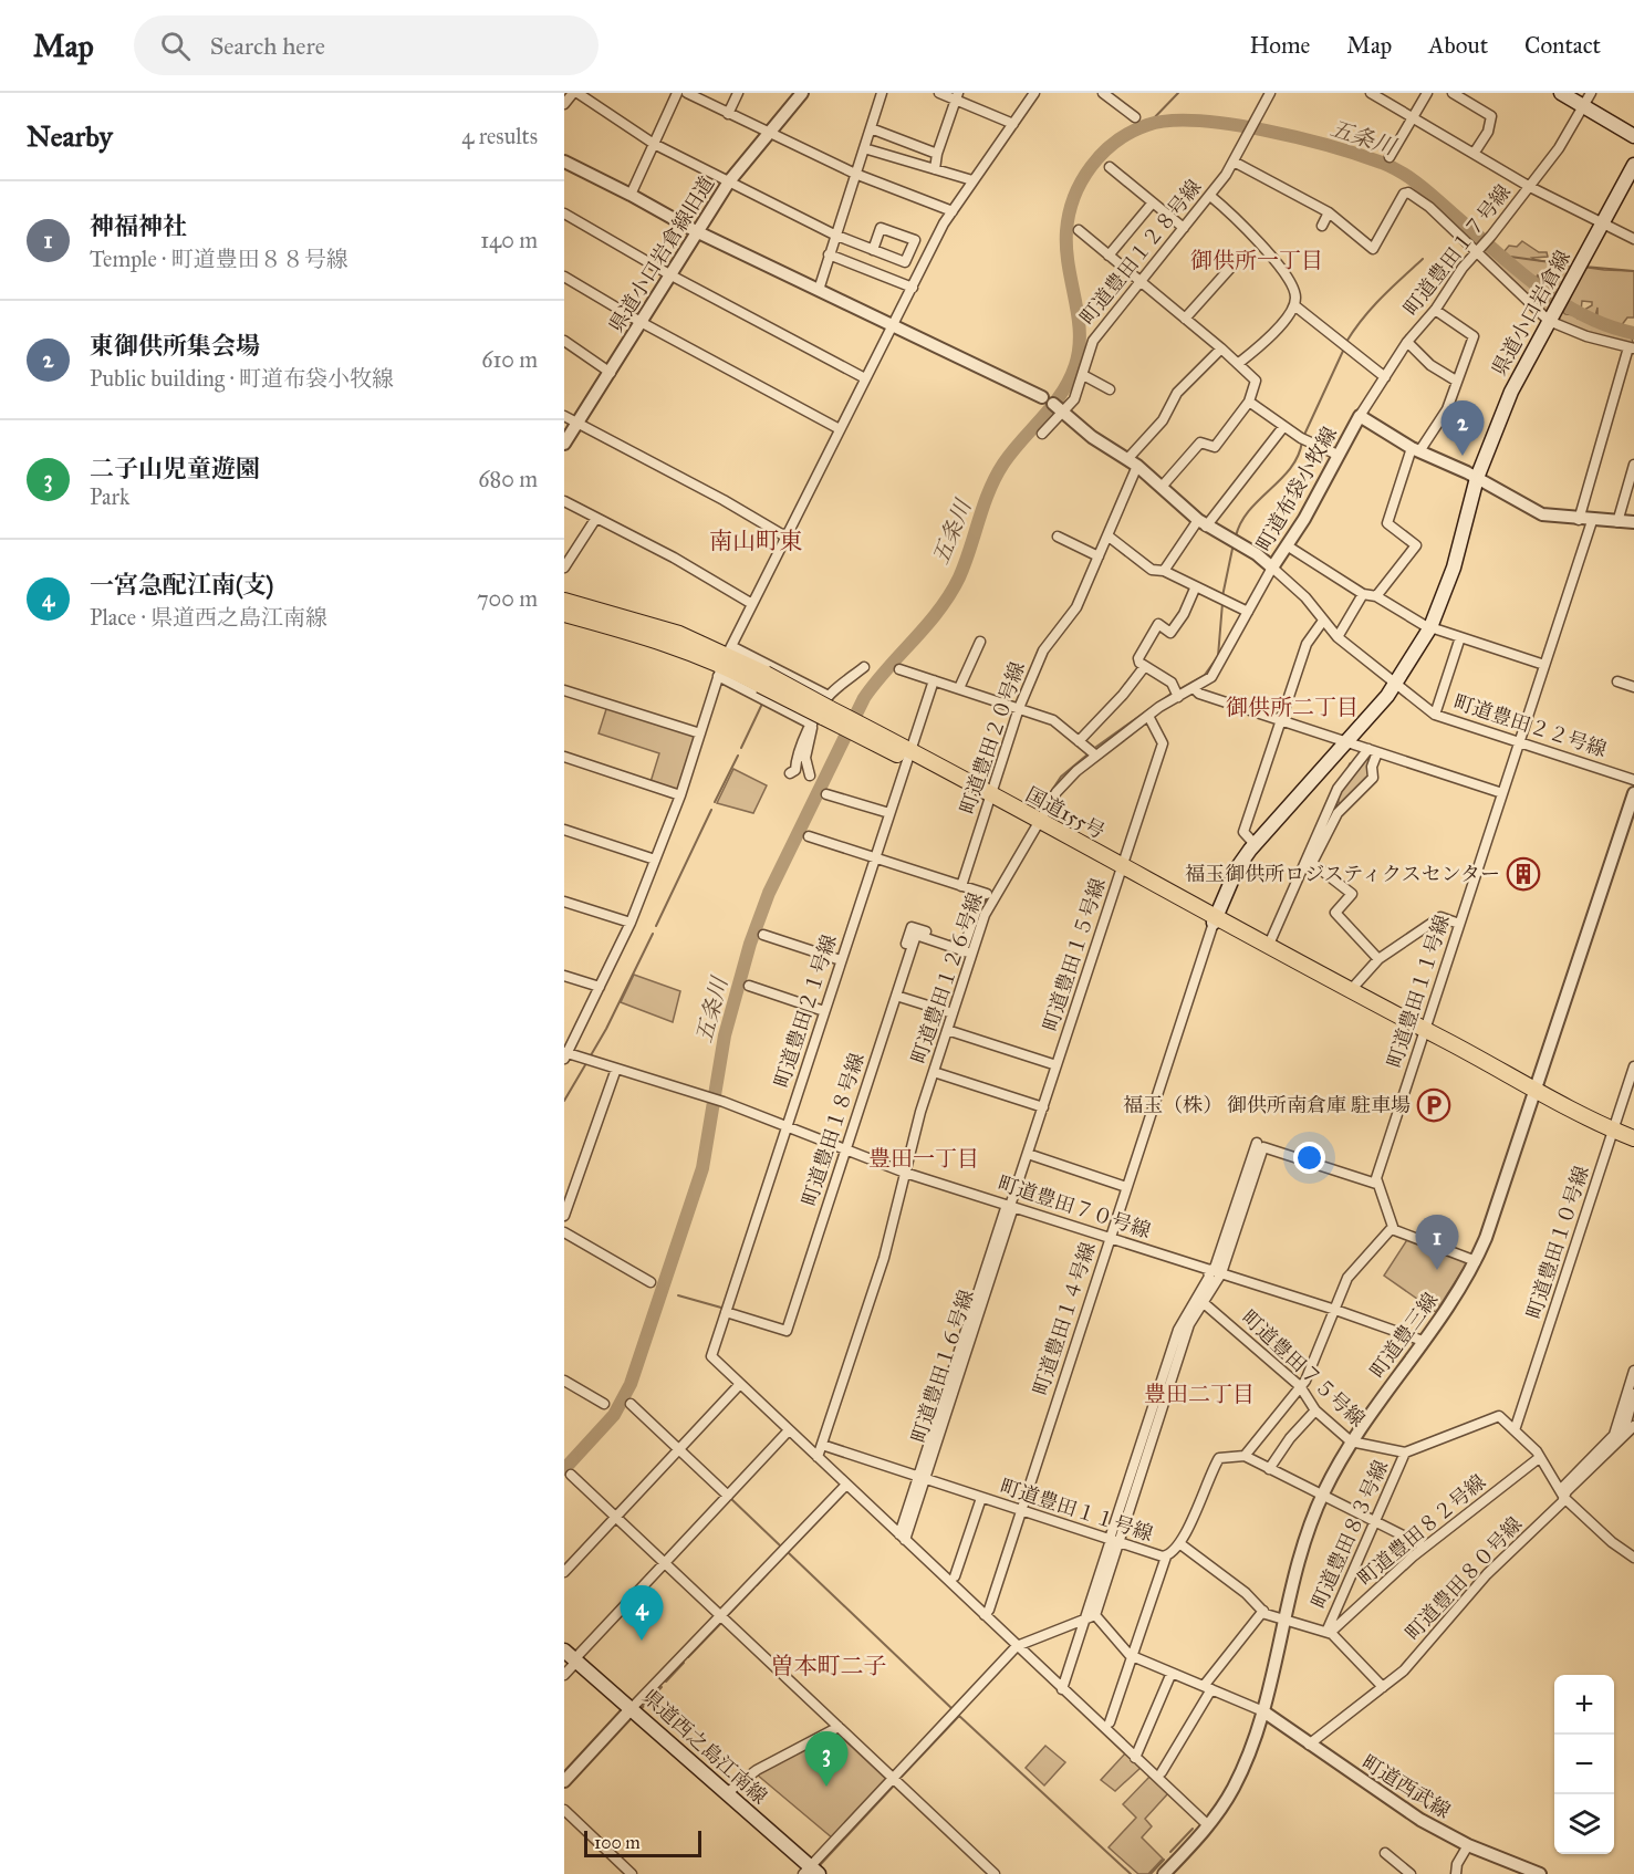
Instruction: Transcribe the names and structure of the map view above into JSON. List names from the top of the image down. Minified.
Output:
{"streets":{"highway":["国道155号"],"main road":["県道小口岩倉線","県道西之島江南線"],"street":["町道豊田１７号線","町道豊田１２８号線","県道小口岩倉線旧道","町道布袋小牧線","町道豊田２２号線","町道豊田２０号線","町道豊田１５号線","町道豊田１２６号線","町道豊田１１号線","町道豊田２１号線","町道豊田１８号線","町道豊田７０号線","町道豊田１０号線","町道豊田１４号線","町道豊三線","町道豊田７５号線","町道豊田８２号線","町道豊田８３号線","町道豊田８０号線","町道西武線"]},"crossings":[["町道豊田１７号線","町道布袋小牧線"],["町道豊田１２８号線","町道布袋小牧線"],["県道小口岩倉線","町道布袋小牧線"],["県道小口岩倉線","町道豊田２２号線"],["県道小口岩倉線","国道155号"],["県道小口岩倉線","町道豊田１４号線"],["町道布袋小牧線","町道豊田２２号線"],["町道布袋小牧線","町道豊田２０号線"],["町道布袋小牧線","町道豊田１２６号線"],["町道布袋小牧線","町道豊田１１号線"],["町道豊田２２号線","町道豊田１２６号線"],["町道豊田２２号線","町道豊田１１号線"],["町道豊田２０号線","国道155号"],["国道155号","町道豊田１５号線"],["国道155号","町道豊田１２６号線"],["国道155号","町道豊田１１号線"],["国道155号","町道豊田２１号線"],["国道155号","町道豊田１０号線"],["国道155号","町道豊田１４号線"],["国道155号","町道豊三線"],["町道豊田１５号線","町道豊田１２６号線"],["町道豊田１５号線","町道豊田１１号線"],["町道豊田１５号線","町道豊田７０号線"],["町道豊田１２６号線","町道豊田１１号線"],["町道豊田１２６号線","町道豊田１８号線"],["町道豊田１２６号線","町道豊田７０号線"],["町道豊田１１号線","町道豊田１４号線"],["町道豊田２１号線","町道豊田１８号線"],["町道豊田２１号線","町道豊田７０号線"],["町道豊田１８号線","町道豊田７０号線"],["町道豊田７０号線","町道豊田１４号線"],["町道豊田７０号線","町道豊三線"],["町道豊三線","町道豊田７５号線"],["町道豊三線","町道西武線"],["町道豊田７５号線","町道豊田８３号線"],["町道豊田８２号線","町道豊田８３号線"],["町道豊田８０号線","町道西武線"]],"districts":["御供所一丁目","南山町東","御供所二丁目","豊田一丁目","豊田二丁目","曽本町二子"],"water":["五条川"],"places":{"building":["福玉御供所ロジスティクスセンター"],"parking":["福玉（株） 御供所南倉庫 駐車場"]},"scale_bar":"100 m","page":{"header":"Map","search":"Search here","nav":["Home","Map","About","Contact"],"heading":["Nearby","4 results"],"list":[{"mark":"1","name":"神福神社","note":"Temple · 町道豊田８８号線","value":"140 m"},{"mark":"2","name":"東御供所集会場","note":"Public building · 町道布袋小牧線","value":"610 m"},{"mark":"3","name":"二子山児童遊園","note":"Park","value":"680 m"},{"mark":"4","name":"一宮急配江南(支)","note":"Place · 県道西之島江南線","value":"700 m"}],"pins":["2","1","4","3"],"map_buttons":["+","−"],"scale":"100 m"}}
